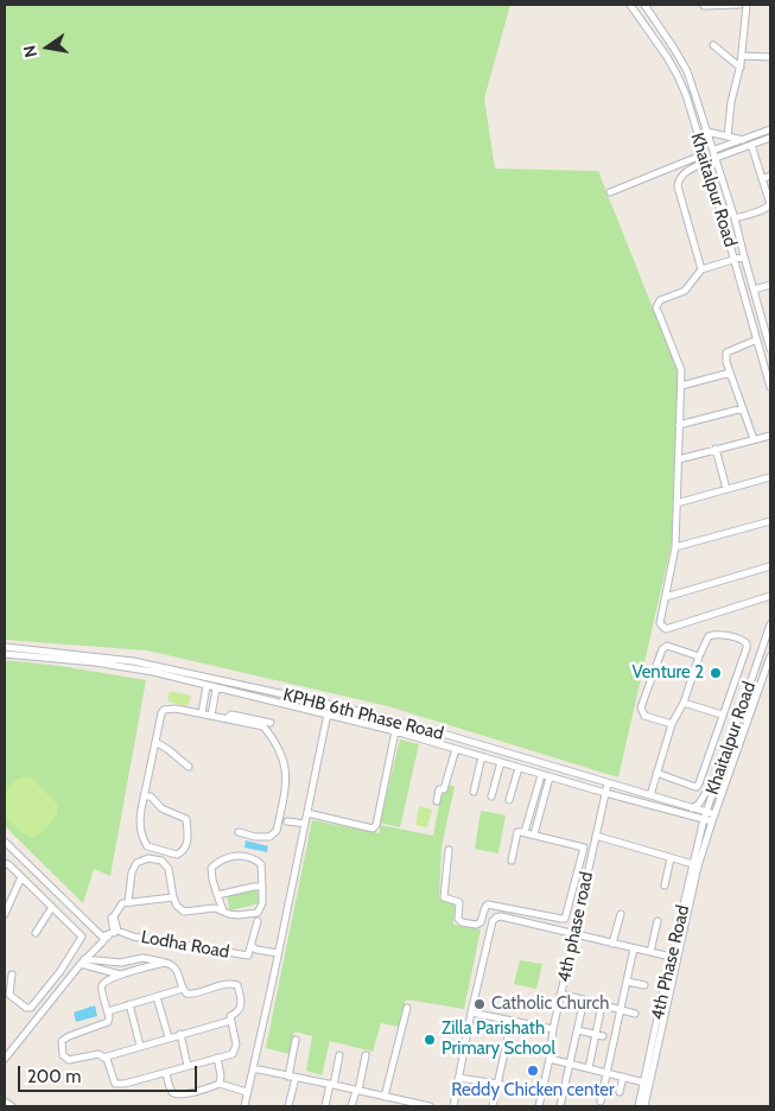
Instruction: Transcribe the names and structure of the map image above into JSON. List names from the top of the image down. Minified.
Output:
{"streets":{"street":["Khaitalpur Road","KPHB 6th Phase Road","4th phase road","Lodha Road","4th Phase Road"]},"crossings":[["Khaitalpur Road","KPHB 6th Phase Road"],["Khaitalpur Road","4th Phase Road"],["KPHB 6th Phase Road","4th phase road"],["KPHB 6th Phase Road","4th Phase Road"]],"places":["Venture 2","Catholic Church","Zilla Parishath Primary School","Reddy Chicken center"],"scale_bar":"200 m","north":"left"}
